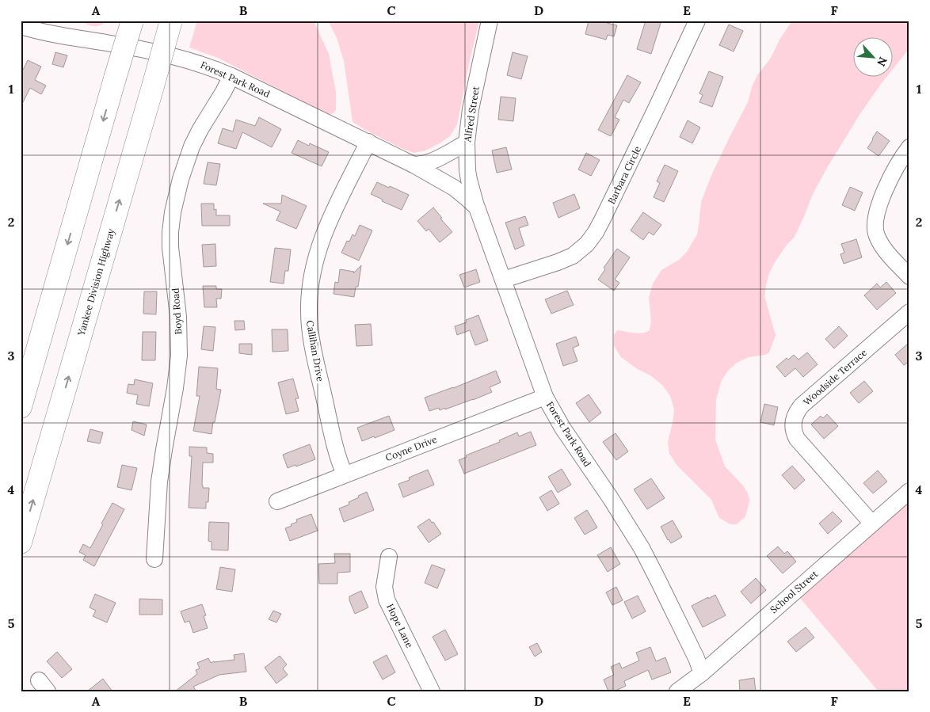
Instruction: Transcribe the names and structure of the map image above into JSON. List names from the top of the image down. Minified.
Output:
{"streets":{"highway":["Yankee Division Highway"],"street":["Forest Park Road","Alfred Street","Barbara Circle","Boyd Road","Callihan Drive","Woodside Terrace","Coyne Drive","School Street","Hope Lane"]},"crossings":[["Forest Park Road","Alfred Street"],["Forest Park Road","Barbara Circle"],["Forest Park Road","Boyd Road"],["Forest Park Road","Callihan Drive"],["Forest Park Road","Coyne Drive"],["Forest Park Road","School Street"],["Callihan Drive","Coyne Drive"],["Woodside Terrace","School Street"]],"north":"bottom right","grid":{"columns":["A","B","C","D","E","F"],"rows":["1","2","3","4","5"]}}
